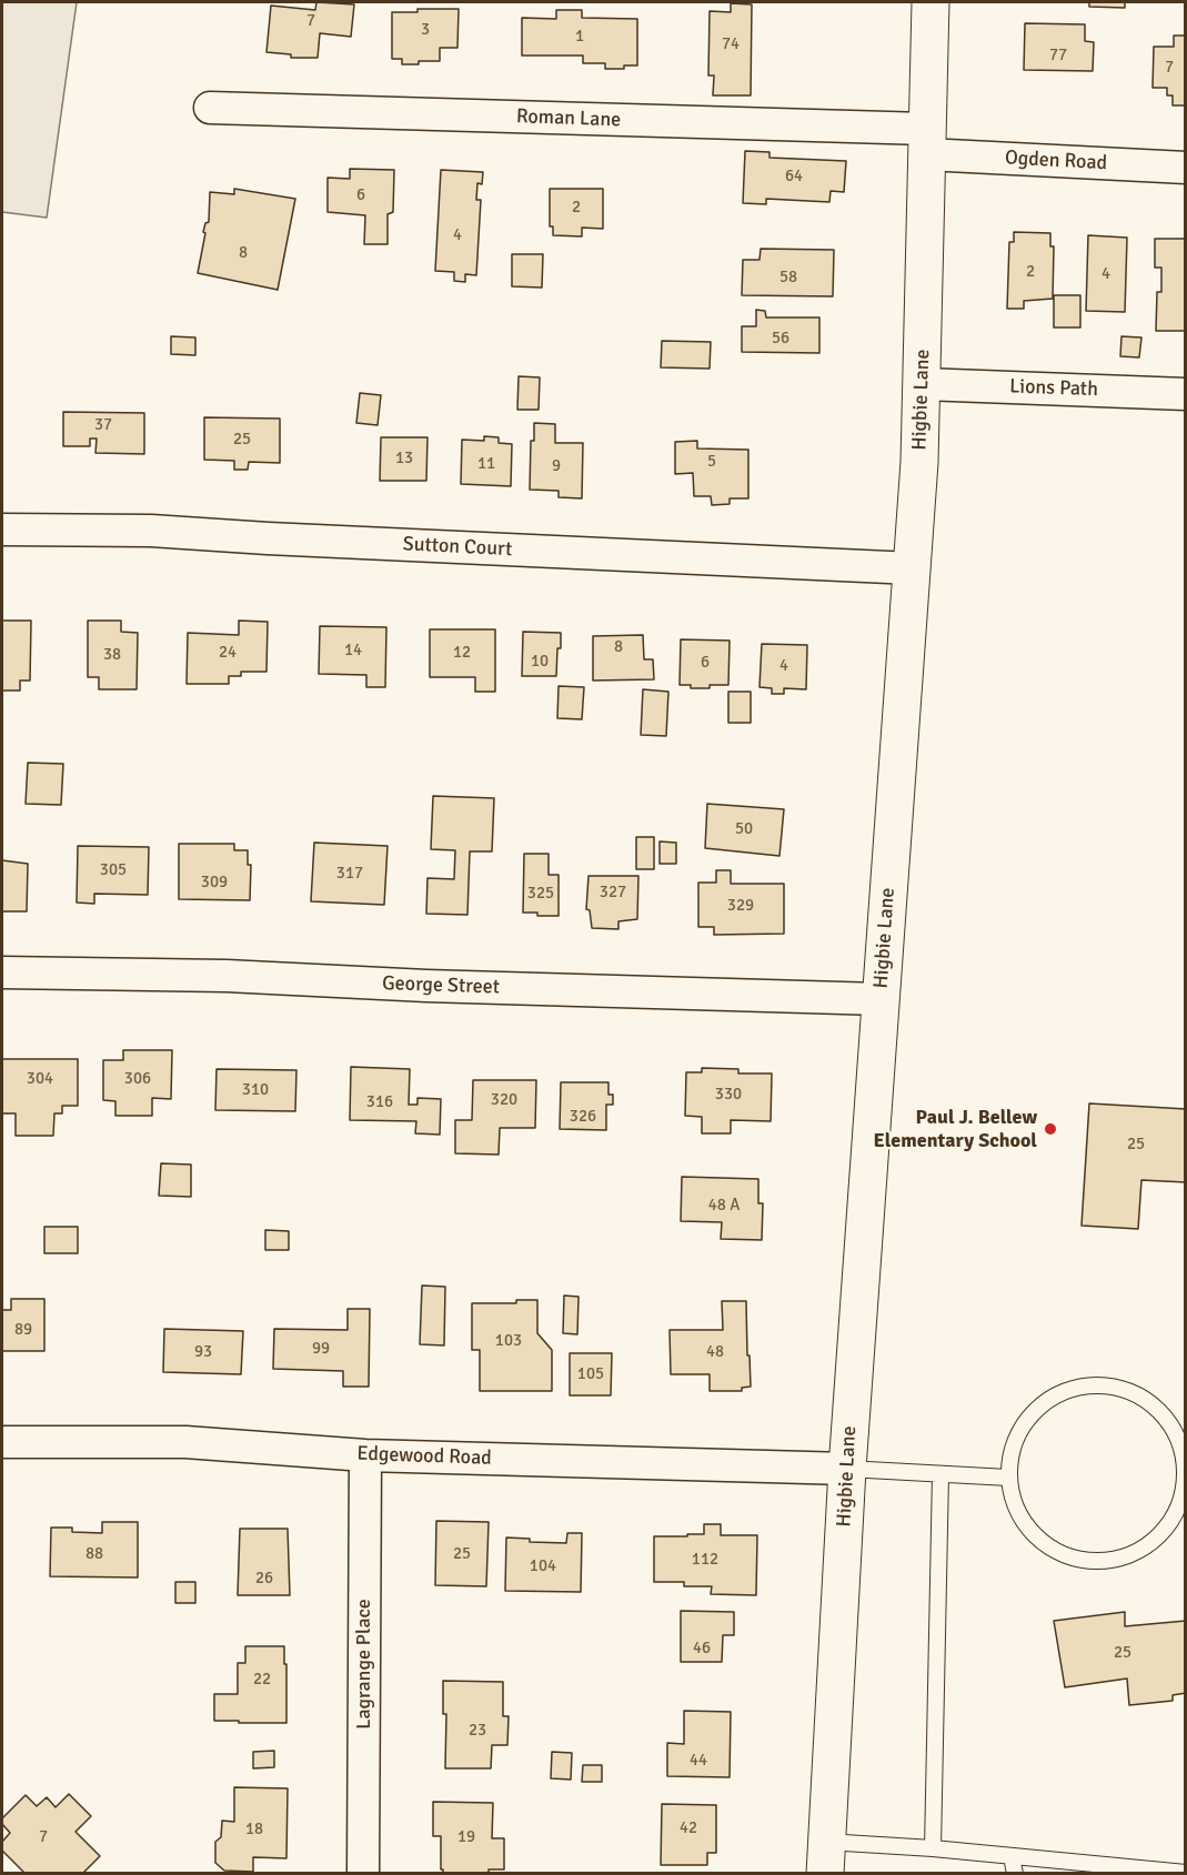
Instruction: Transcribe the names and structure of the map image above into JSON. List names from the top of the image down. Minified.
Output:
{"streets":{"main road":["Higbie Lane"],"street":["Roman Lane","Ogden Road","Lions Path","Sutton Court","George Street","Edgewood Road","Lagrange Place"]},"crossings":[["Roman Lane","Ogden Road"],["Roman Lane","Higbie Lane"],["Ogden Road","Higbie Lane"],["Lions Path","Higbie Lane"],["Higbie Lane","Sutton Court"],["Higbie Lane","George Street"],["Higbie Lane","Edgewood Road"],["Edgewood Road","Lagrange Place"]],"places":["Paul J. Bellew Elementary School"],"house_numbers":["7","3","1","74","77","7","64","6","2","4","8","2","4","58","56","37","25","13","5","11","9","8","14","24","12","38","10","6","4","50","305","317","309","327","325","329","304","306","310","330","320","316","326","25","48 A","89","103","99","93","48","105","88","25","112","104","26","46","25","22","23","44","42","18","7","19"]}
